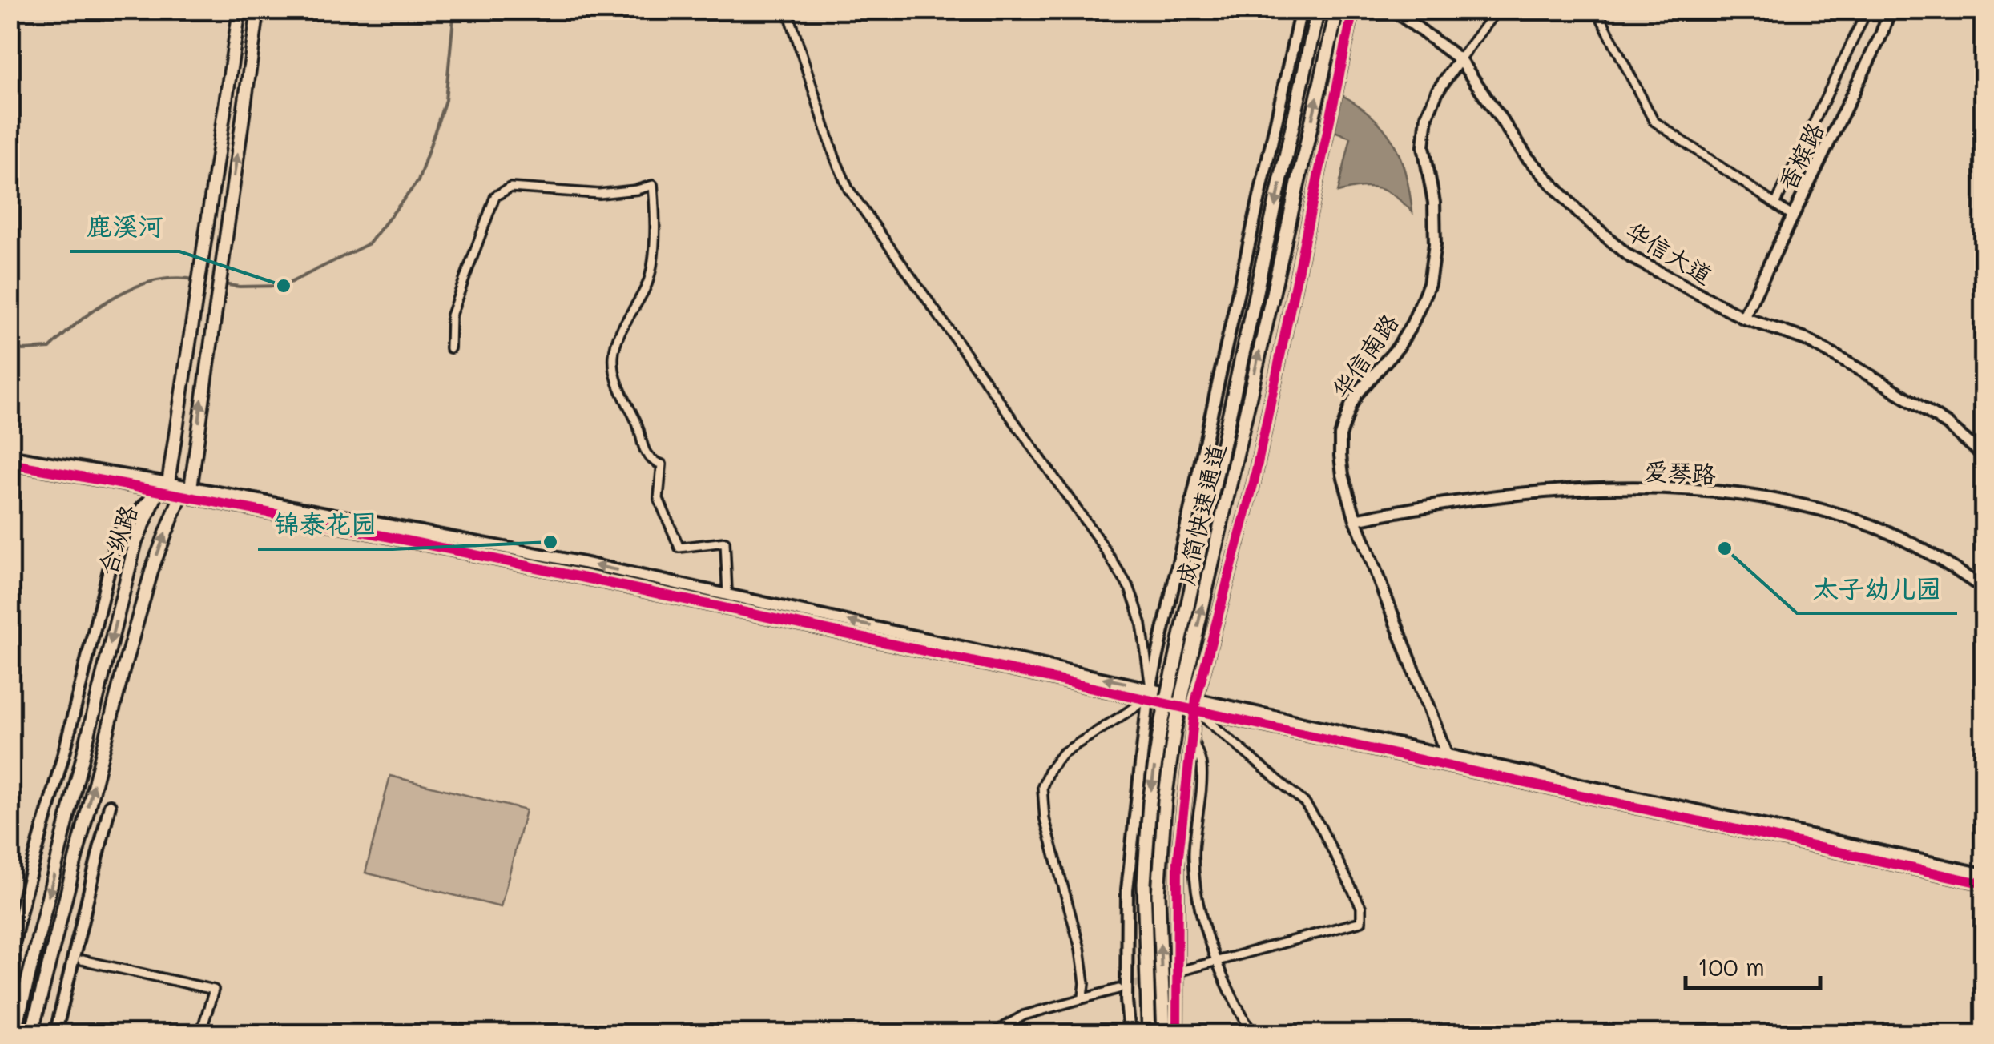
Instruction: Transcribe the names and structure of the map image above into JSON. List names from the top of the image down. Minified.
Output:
{"streets":{"highway":["成简快速通道"],"main road":["合纵路"],"street":["香槟路","华信大道","华信南路","爱琴路"]},"crossings":[["香槟路","华信大道"],["华信大道","华信南路"],["华信南路","爱琴路"]],"places":["鹿溪河","锦泰花园","太子幼儿园"],"scale_bar":"100 m"}
